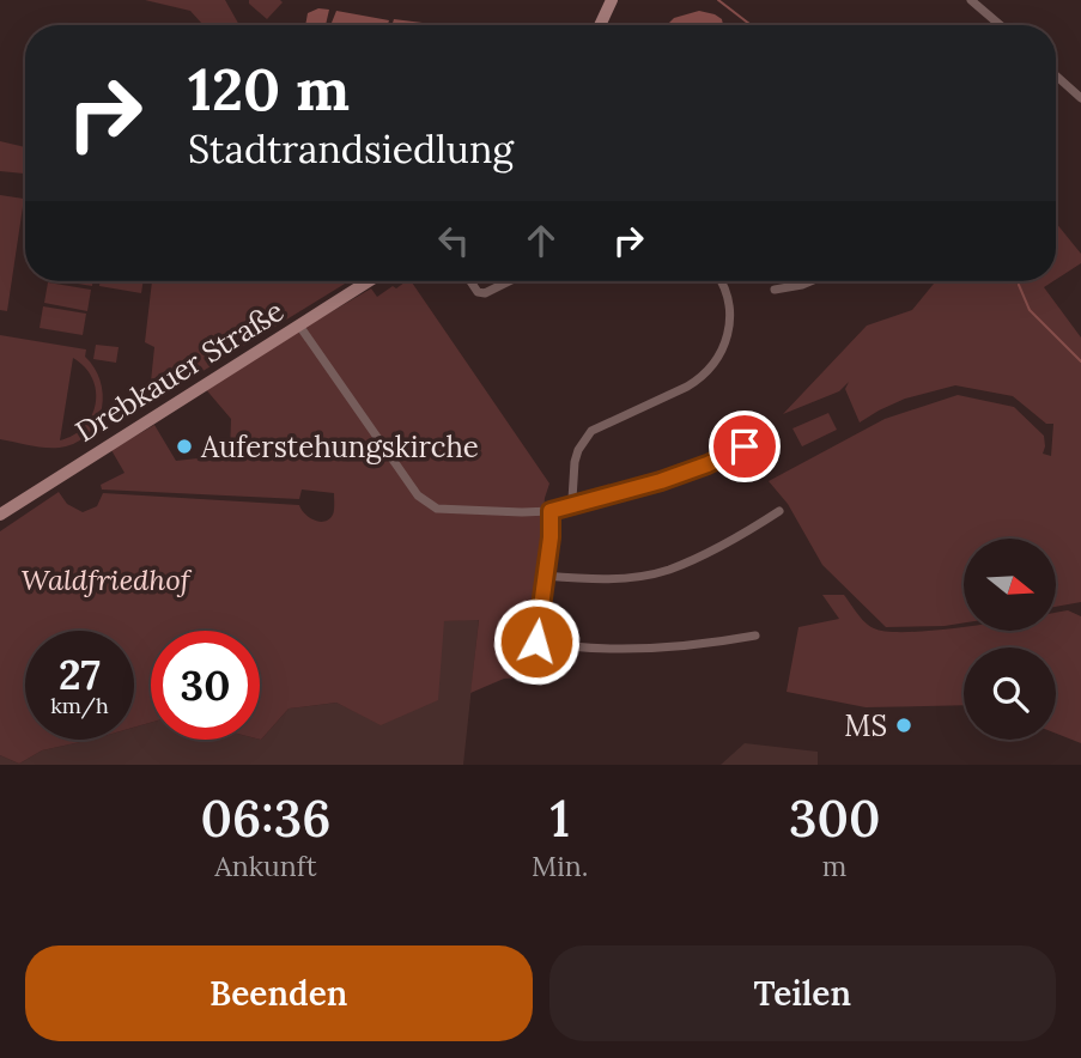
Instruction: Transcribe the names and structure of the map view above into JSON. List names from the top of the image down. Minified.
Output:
{"streets":{"street":["Drebkauer Straße"]},"parks":["Waldfriedhof"],"places":["Auferstehungskirche","MS"],"north":"right","page":{"turn":["120 m","Stadtrandsiedlung"],"speed":"27 km/h","limit":"30","eta":["06:36","Ankunft","1","Min.","300","m"],"buttons":["Beenden","Teilen"]}}
